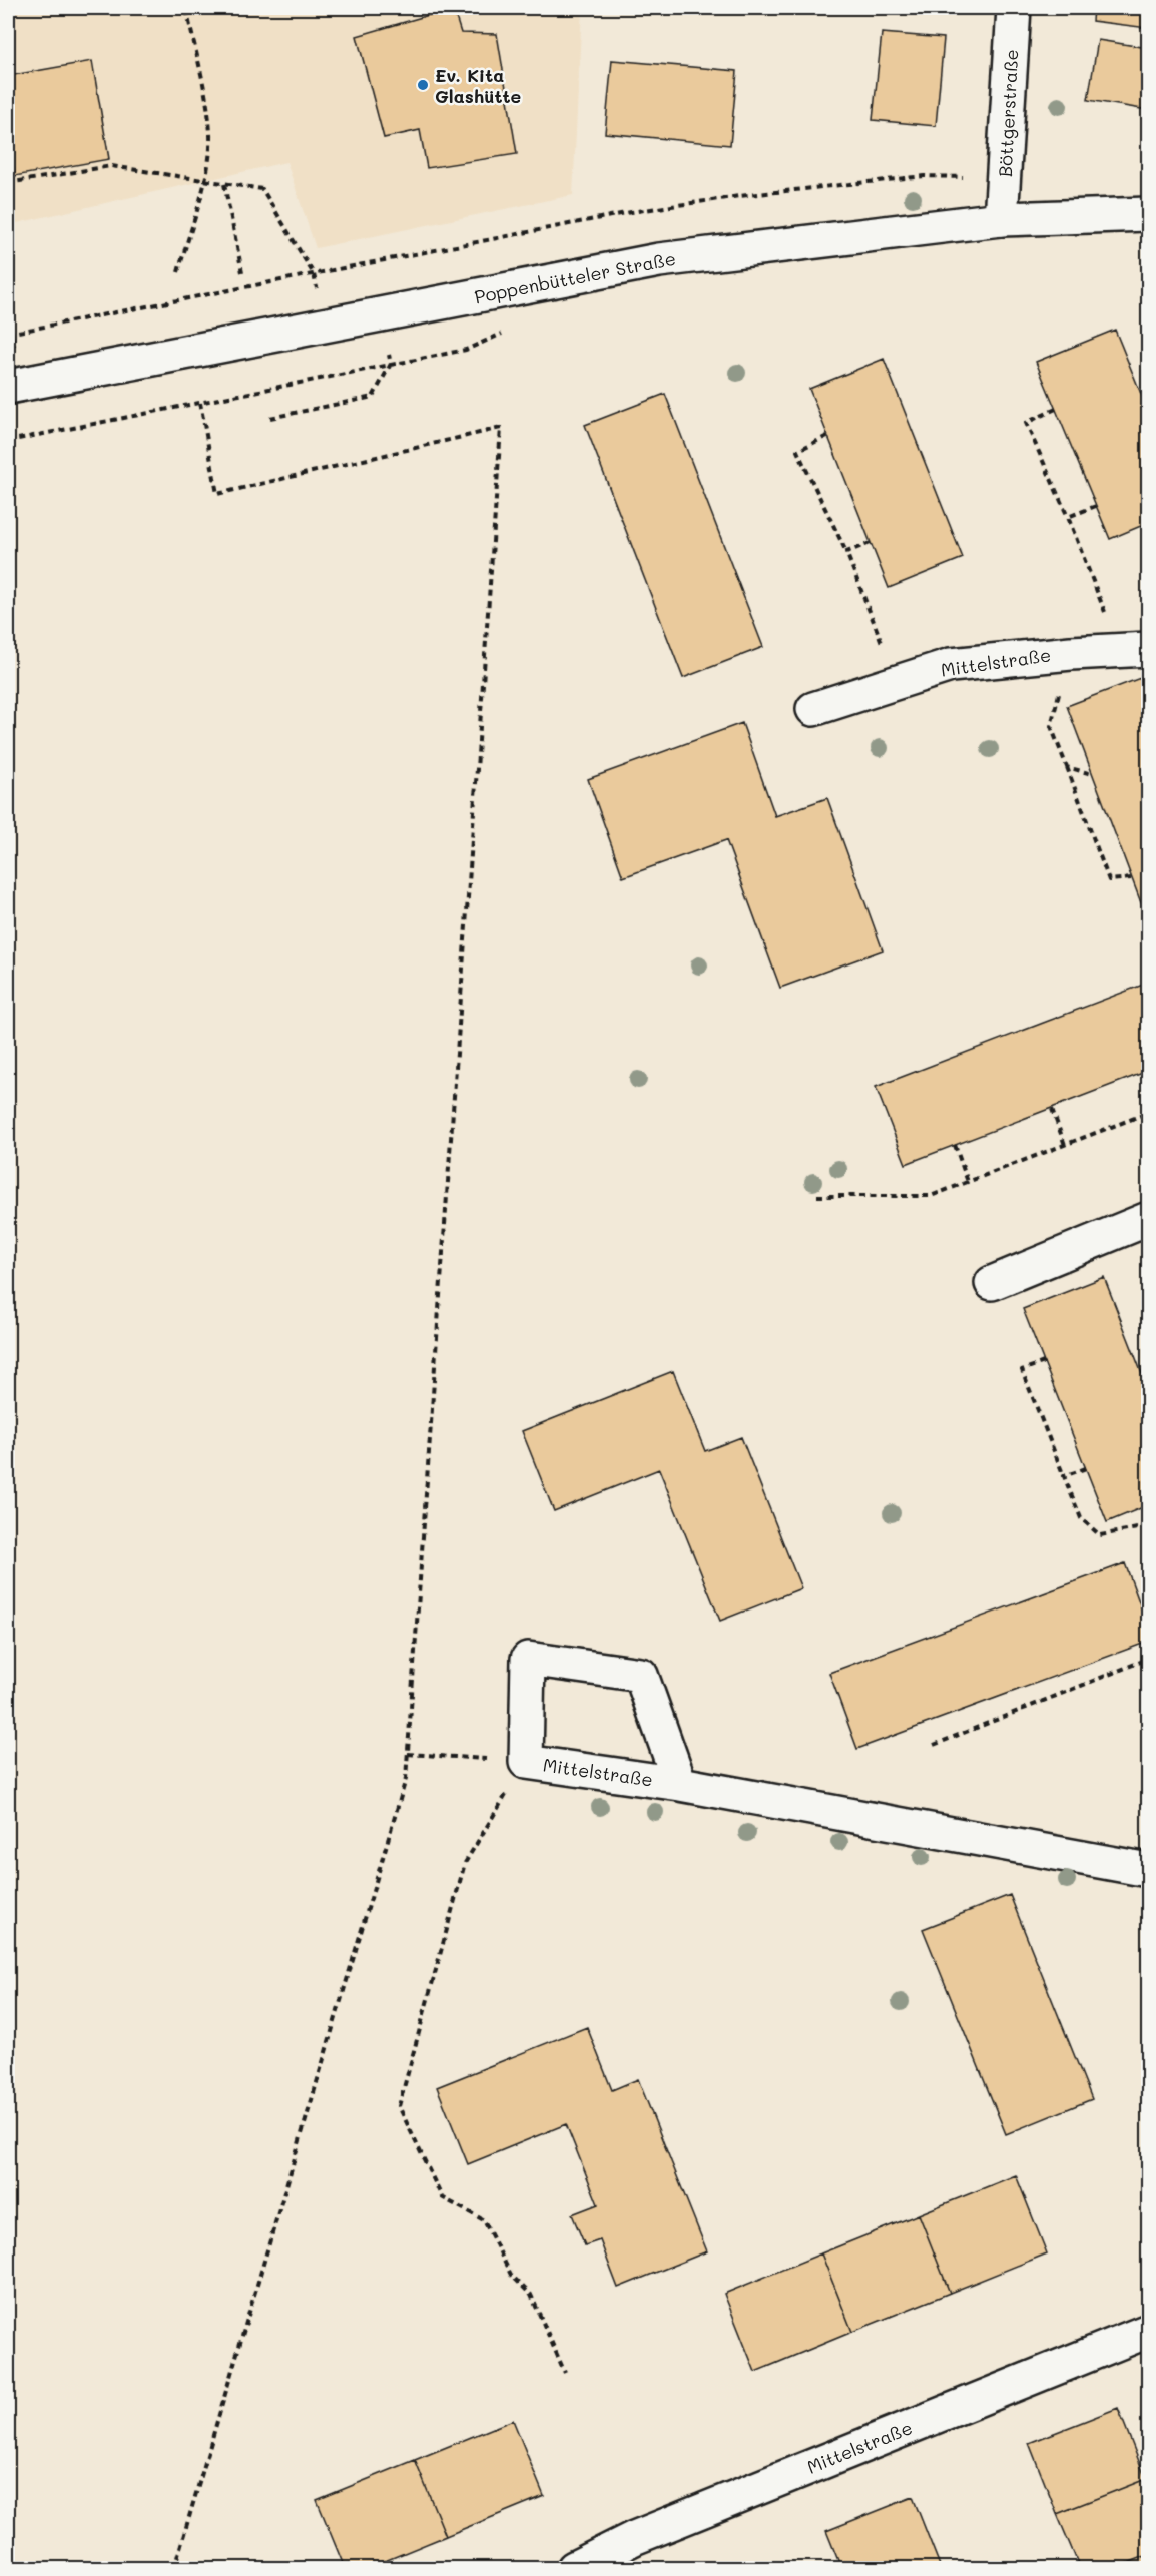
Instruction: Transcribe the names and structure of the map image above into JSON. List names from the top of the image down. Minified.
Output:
{"streets":{"street":["Böttgerstraße","Poppenbütteler Straße","Mittelstraße"]},"crossings":[["Böttgerstraße","Poppenbütteler Straße"]],"places":["Ev. Kita Glashütte"]}
